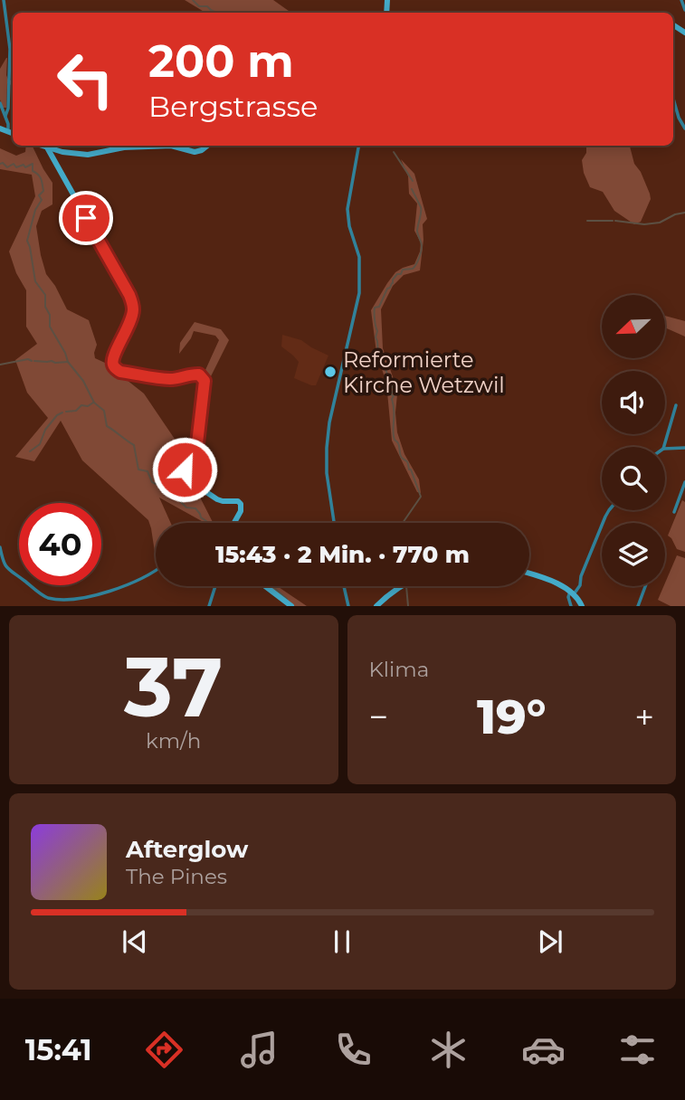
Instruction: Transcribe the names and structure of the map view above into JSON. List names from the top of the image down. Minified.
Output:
{"places":["Reformierte Kirche Wetzwil"],"north":"bottom left","page":{"turn":["200 m","Bergstrasse"],"limit":"40","trip":"15:43 · 2 Min. · 770 m","tile":[["37","km/h"],"Klima"],"heat":["−","19°","+"],"song":["Afterglow","The Pines"],"tabs":"15:41"}}
